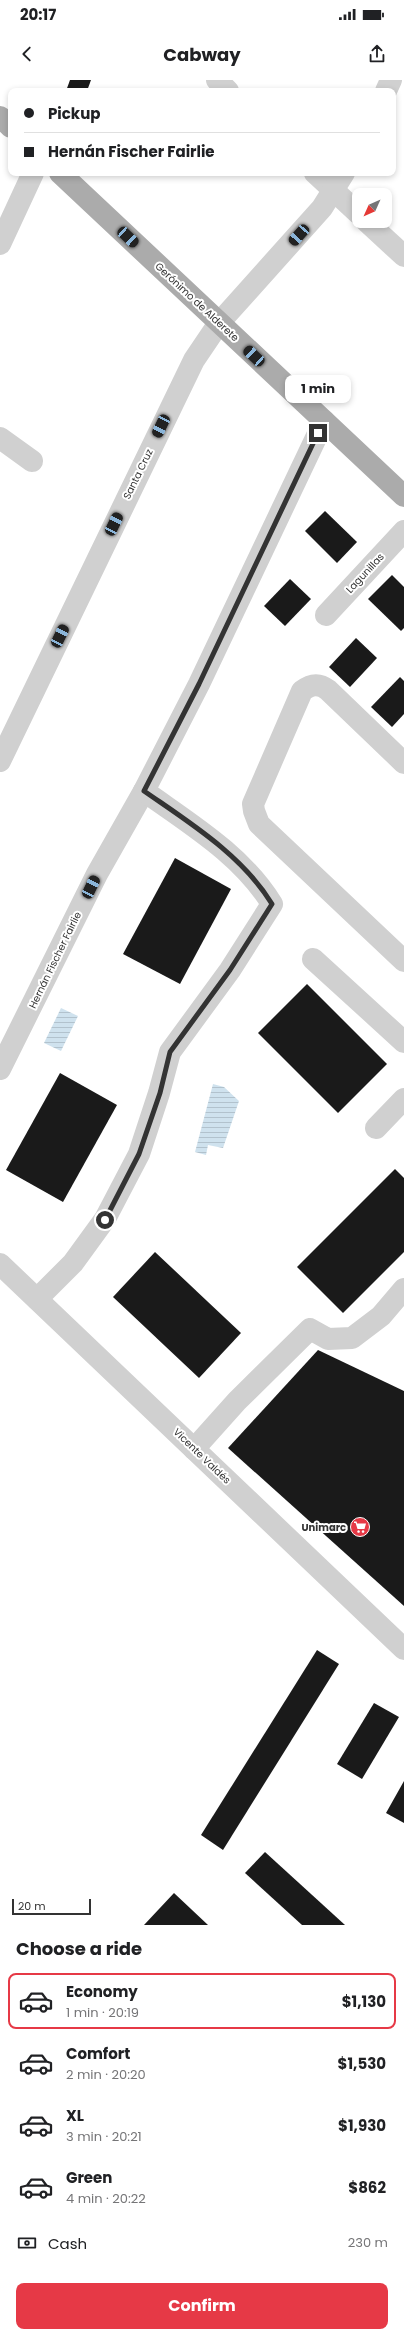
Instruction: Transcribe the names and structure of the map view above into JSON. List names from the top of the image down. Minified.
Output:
{"streets":{"main road":["Gerónimo de Alderete"],"street":["Santa Cruz","Lagunillas","Hernán Fischer Fairlie","Vicente Valdés"]},"crossings":[["Gerónimo de Alderete","Santa Cruz"],["Gerónimo de Alderete","Hernán Fischer Fairlie"]],"places":{"supermarket":["Unimarc"]},"scale_bar":"20 m","north":"bottom left","page":{"status":"20:17","header":"Cabway","banner":["Pickup","Hernán Fischer Fairlie"],"bubble":"1 min","scale":"20 m","heading":"Choose a ride","list":[{"name":"Economy","note":"1 min · 20:19","value":"$1,130"},{"name":"Comfort","note":"2 min · 20:20","value":"$1,530"},{"name":"XL","note":"3 min · 20:21","value":"$1,930"},{"name":"Green","note":"4 min · 20:22","value":"$862"}],"pay":["Cash","230 m"],"buttons":"Confirm"}}
